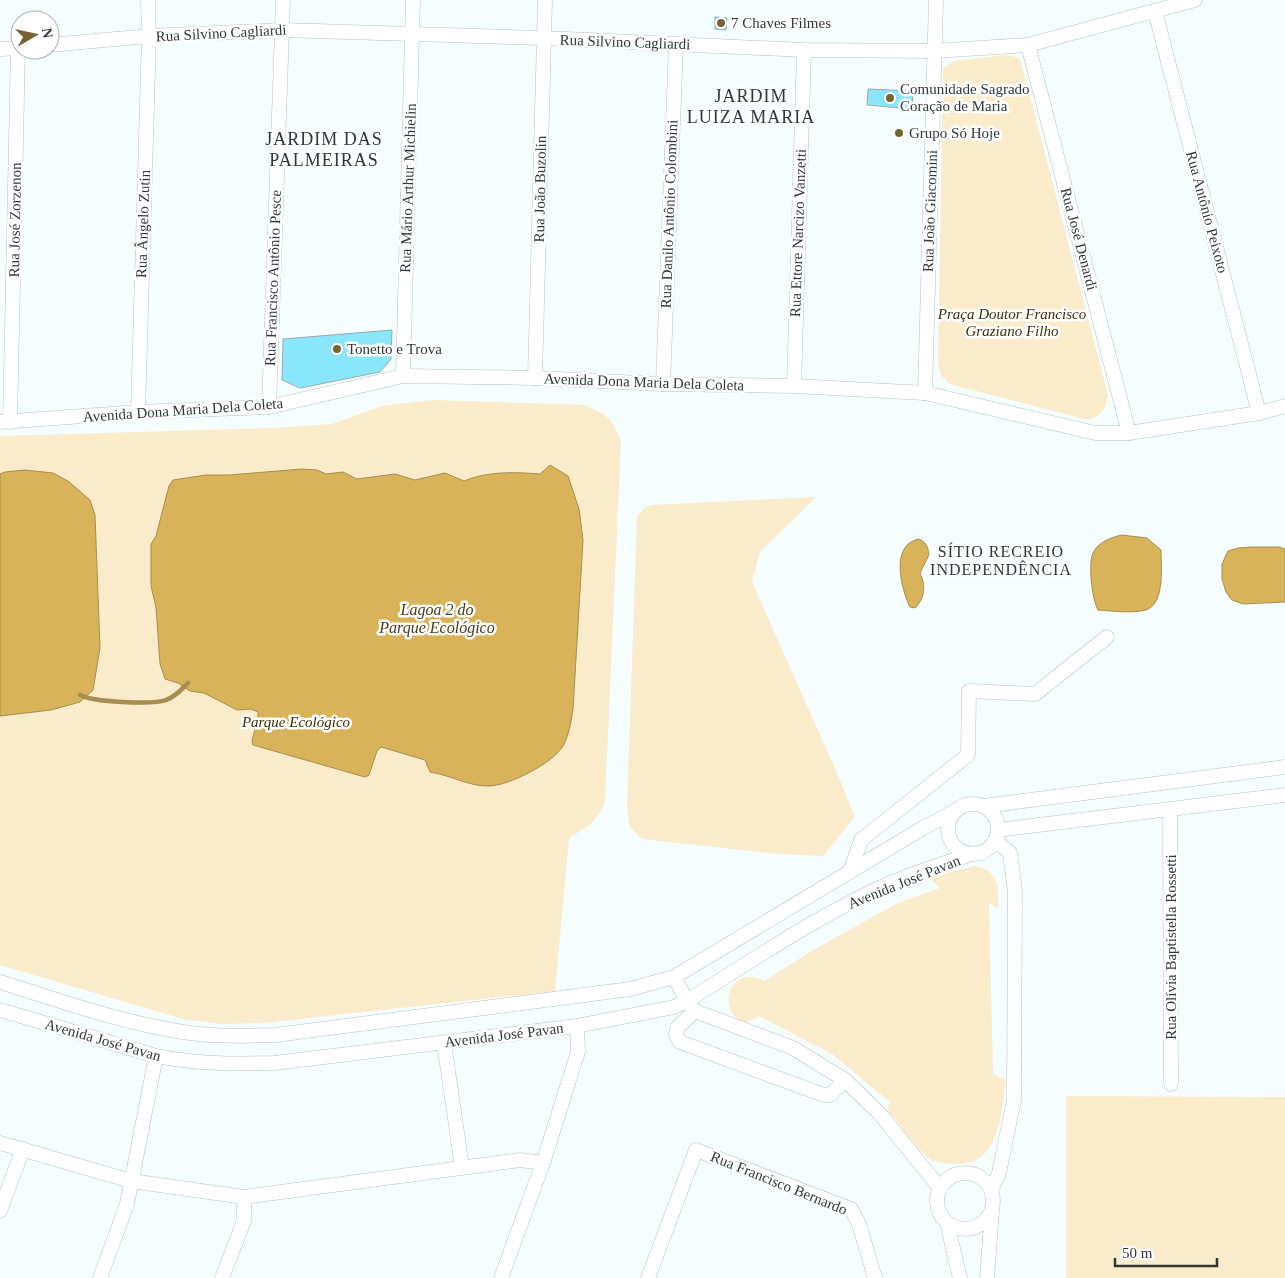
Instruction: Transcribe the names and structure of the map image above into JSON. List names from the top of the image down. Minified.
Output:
{"streets":{"street":["Rua Silvino Cagliardi","Rua Mário Arthur Michielin","Rua João Buzolin","Rua João Giacomini","Rua Antônio Peixoto","Rua Danilo Antônio Colombini","Rua José Zorzenon","Rua Ângelo Zutin","Rua Ettore Narcizo Vanzetti","Rua José Denardi","Rua Francisco Antônio Pesce","Avenida Dona Maria Dela Coleta","Avenida José Pavan","Rua Olívia Baptistella Rossetti","Rua Francisco Bernardo"]},"crossings":[["Rua Silvino Cagliardi","Rua Mário Arthur Michielin"],["Rua Silvino Cagliardi","Rua João Buzolin"],["Rua Silvino Cagliardi","Rua João Giacomini"],["Rua Silvino Cagliardi","Rua Antônio Peixoto"],["Rua Silvino Cagliardi","Rua Danilo Antônio Colombini"],["Rua Silvino Cagliardi","Rua Ângelo Zutin"],["Rua Silvino Cagliardi","Rua Ettore Narcizo Vanzetti"],["Rua Silvino Cagliardi","Rua José Denardi"],["Rua Silvino Cagliardi","Rua Francisco Antônio Pesce"],["Rua Mário Arthur Michielin","Avenida Dona Maria Dela Coleta"],["Rua João Buzolin","Avenida Dona Maria Dela Coleta"],["Rua João Giacomini","Avenida Dona Maria Dela Coleta"],["Rua Antônio Peixoto","Avenida Dona Maria Dela Coleta"],["Rua Danilo Antônio Colombini","Avenida Dona Maria Dela Coleta"],["Rua José Zorzenon","Avenida Dona Maria Dela Coleta"],["Rua Ângelo Zutin","Avenida Dona Maria Dela Coleta"],["Rua Ettore Narcizo Vanzetti","Avenida Dona Maria Dela Coleta"],["Rua José Denardi","Avenida Dona Maria Dela Coleta"],["Rua Francisco Antônio Pesce","Avenida Dona Maria Dela Coleta"]],"districts":["JARDIM LUIZA MARIA","JARDIM DAS PALMEIRAS","SÍTIO RECREIO INDEPENDÊNCIA"],"water":["Lagoa 2 do Parque Ecológico"],"parks":["Praça Doutor Francisco Graziano Filho","Parque Ecológico"],"places":["7 Chaves Filmes","Comunidade Sagrado Coração de Maria","Grupo Só Hoje","Tonetto e Trova"],"scale_bar":"50 m","north":"right"}
